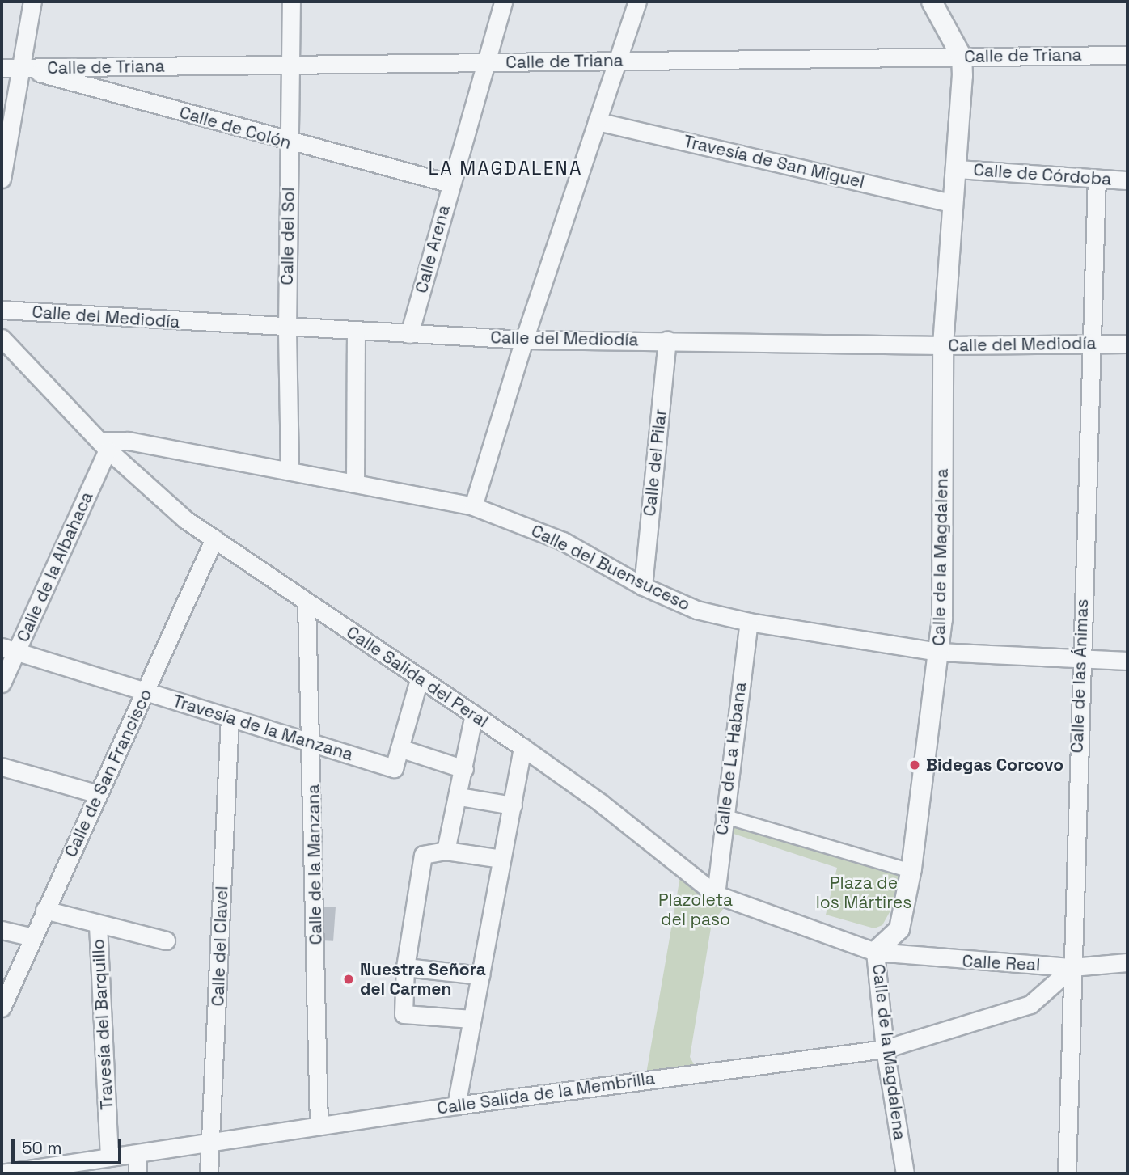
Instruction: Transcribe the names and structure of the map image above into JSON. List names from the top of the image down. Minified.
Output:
{"streets":{"street":["Calle de Triana","Calle de Colón","Travesía de San Miguel","Calle de Córdoba","Calle del Sol","Calle Arena","Calle del Mediodía","Calle del Pilar","Calle de la Magdalena","Calle de la Albahaca","Calle del Buensuceso","Calle de las Ánimas","Calle Salida del Peral","Travesía de la Manzana","Calle de La Habana","Calle de San Francisco","Calle de la Manzana","Calle del Clavel","Calle Real","Travesía del Barquillo","Calle Salida de la Membrilla"]},"crossings":[["Calle de Triana","Calle de Colón"],["Calle de Triana","Calle del Sol"],["Calle de Triana","Calle Arena"],["Calle de Triana","Calle de la Magdalena"],["Calle de Colón","Calle del Sol"],["Calle de Colón","Calle Arena"],["Travesía de San Miguel","Calle de la Magdalena"],["Calle de Córdoba","Calle de la Magdalena"],["Calle de Córdoba","Calle de las Ánimas"],["Calle del Sol","Calle del Mediodía"],["Calle del Sol","Calle del Buensuceso"],["Calle Arena","Calle del Mediodía"],["Calle del Mediodía","Calle del Pilar"],["Calle del Mediodía","Calle de la Magdalena"],["Calle del Mediodía","Calle de las Ánimas"],["Calle del Pilar","Calle del Buensuceso"],["Calle de la Magdalena","Calle del Buensuceso"],["Calle de la Magdalena","Calle Salida del Peral"],["Calle de la Magdalena","Calle Real"],["Calle de la Magdalena","Calle Salida de la Membrilla"],["Calle de la Albahaca","Calle del Buensuceso"],["Calle de la Albahaca","Calle Salida del Peral"],["Calle de la Albahaca","Travesía de la Manzana"],["Calle del Buensuceso","Calle de las Ánimas"],["Calle del Buensuceso","Calle Salida del Peral"],["Calle del Buensuceso","Calle de La Habana"],["Calle de las Ánimas","Calle Real"],["Calle de las Ánimas","Calle Salida de la Membrilla"],["Calle Salida del Peral","Calle de La Habana"],["Calle Salida del Peral","Calle de San Francisco"],["Calle Salida del Peral","Calle de la Manzana"],["Calle Salida del Peral","Calle Real"],["Travesía de la Manzana","Calle de San Francisco"],["Travesía de la Manzana","Calle de la Manzana"],["Travesía de la Manzana","Calle del Clavel"],["Calle de la Manzana","Calle Salida de la Membrilla"],["Calle del Clavel","Calle Salida de la Membrilla"],["Calle Real","Calle Salida de la Membrilla"],["Travesía del Barquillo","Calle Salida de la Membrilla"]],"districts":["LA MAGDALENA"],"parks":["Plaza de los Mártires","Plazoleta del paso"],"places":["Bidegas Corcovo","Nuestra Señora del Carmen"],"scale_bar":"50 m"}
